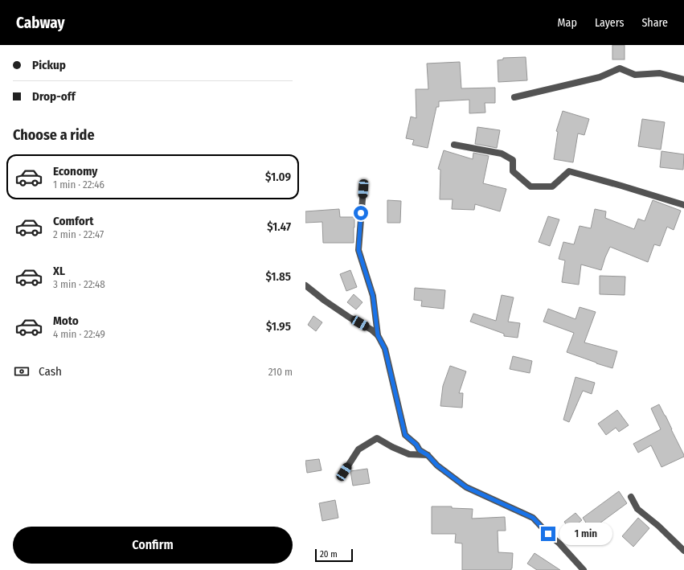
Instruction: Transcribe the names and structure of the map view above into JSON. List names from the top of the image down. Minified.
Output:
{"scale_bar":"20 m","page":{"header":"Cabway","nav":["Map","Layers","Share"],"banner":["Pickup","Drop-off"],"heading":"Choose a ride","list":[{"name":"Economy","note":"1 min · 22:46","value":"$1.09"},{"name":"Comfort","note":"2 min · 22:47","value":"$1.47"},{"name":"XL","note":"3 min · 22:48","value":"$1.85"},{"name":"Moto","note":"4 min · 22:49","value":"$1.95"}],"pay":["Cash","210 m"],"buttons":"Confirm","bubble":"1 min","scale":"20 m"}}
